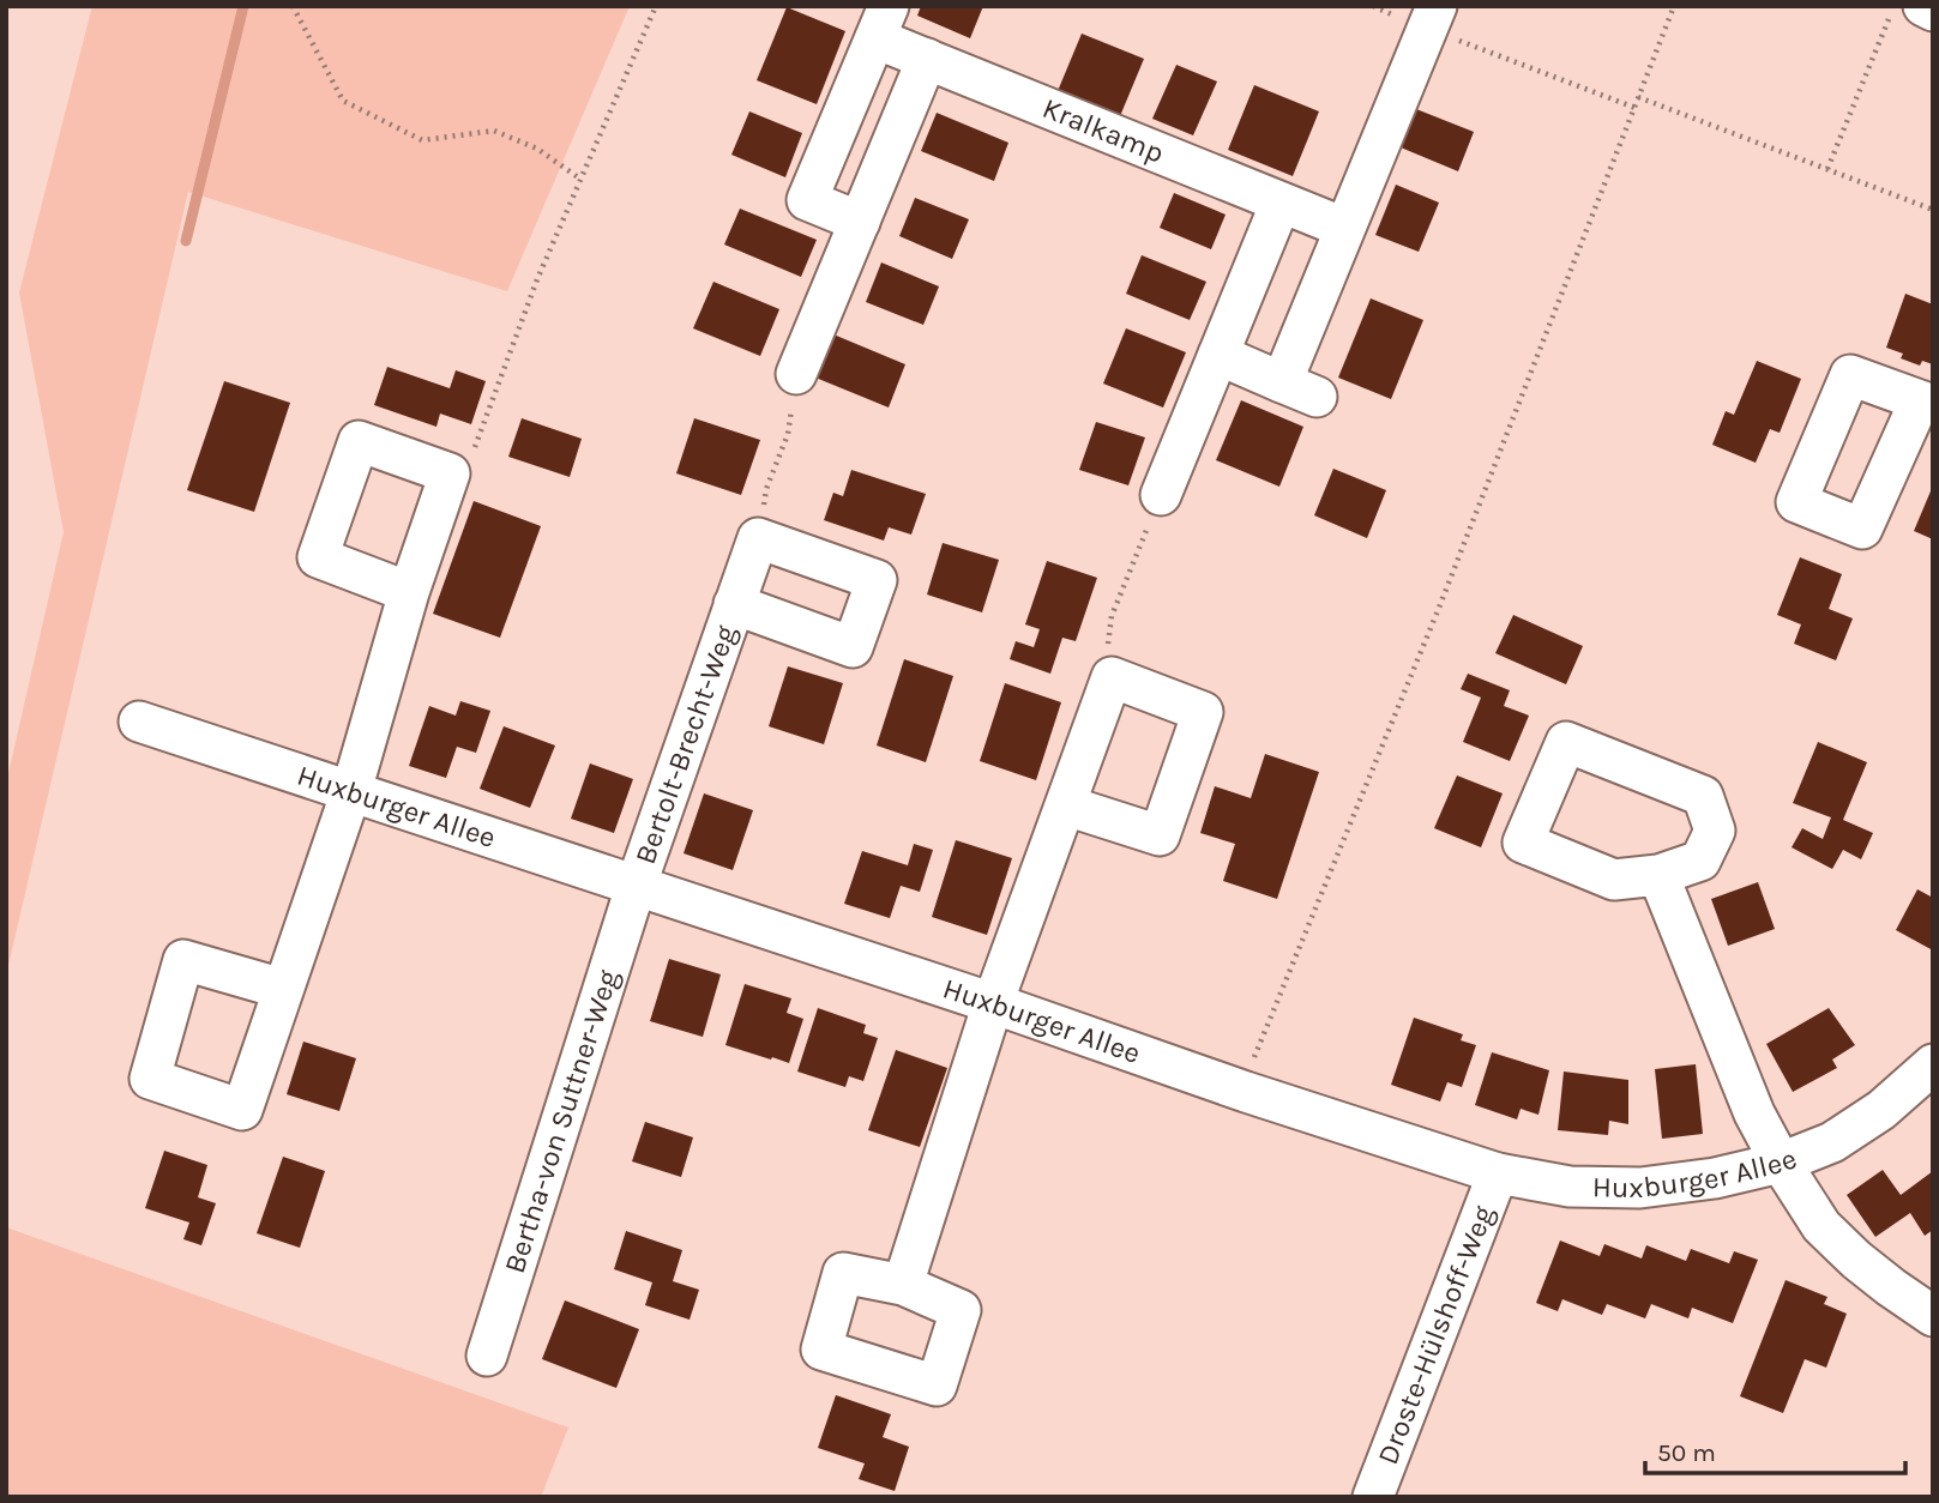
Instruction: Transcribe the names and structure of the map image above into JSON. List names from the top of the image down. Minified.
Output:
{"streets":{"street":["Kralkamp","Bertolt-Brecht-Weg","Huxburger Allee","Bertha-von Suttner-Weg","Droste-Hülshoff-Weg"]},"crossings":[["Bertolt-Brecht-Weg","Huxburger Allee"],["Bertolt-Brecht-Weg","Bertha-von Suttner-Weg"],["Huxburger Allee","Bertha-von Suttner-Weg"],["Huxburger Allee","Droste-Hülshoff-Weg"]],"scale_bar":"50 m"}
